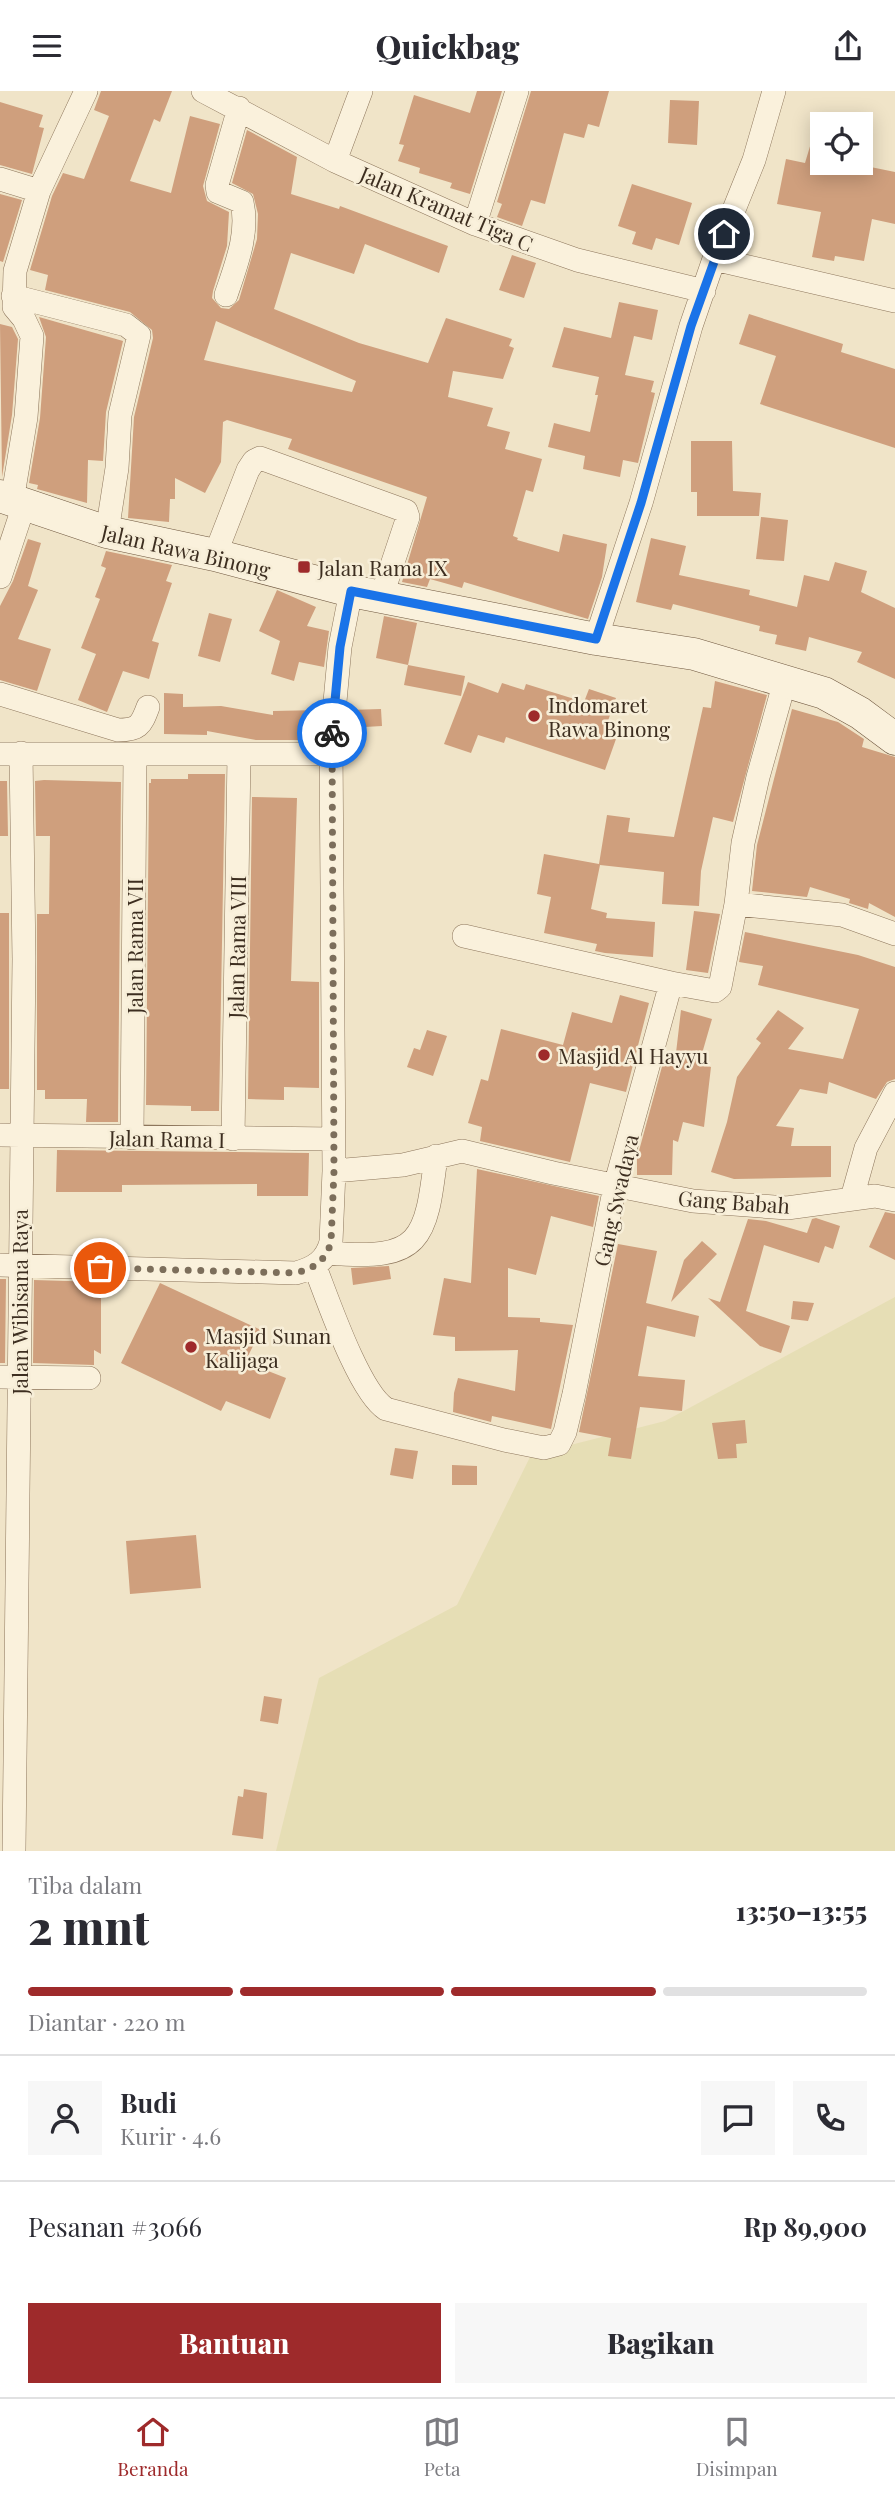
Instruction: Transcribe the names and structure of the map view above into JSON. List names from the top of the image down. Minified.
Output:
{"streets":{"main road":["Jalan Rawa Binong"],"street":["Jalan Kramat Tiga C","Jalan Rama VII","Jalan Rama VIII","Jalan Rama I","Gang Swadaya","Gang Babah","Jalan Wibisana Raya"]},"crossings":[["Jalan Rama VII","Jalan Rama I"],["Jalan Rama VIII","Jalan Rama I"],["Jalan Rama I","Jalan Wibisana Raya"],["Gang Swadaya","Gang Babah"]],"places":{"transit":["Jalan Rama IX"],"other":["Indomaret Rawa Binong","Masjid Al Hayyu","Masjid Sunan Kalijaga"]},"page":{"header":"Quickbag","heading":["2 mnt","Tiba dalam","13:50–13:55"],"panel":["Budi","Kurir · 4.6","Pesanan #3066","Rp 89,900"],"bar":"Diantar · 220 m","buttons":["Bantuan","Bagikan"],"tabs":["Beranda","Peta","Disimpan"]}}
